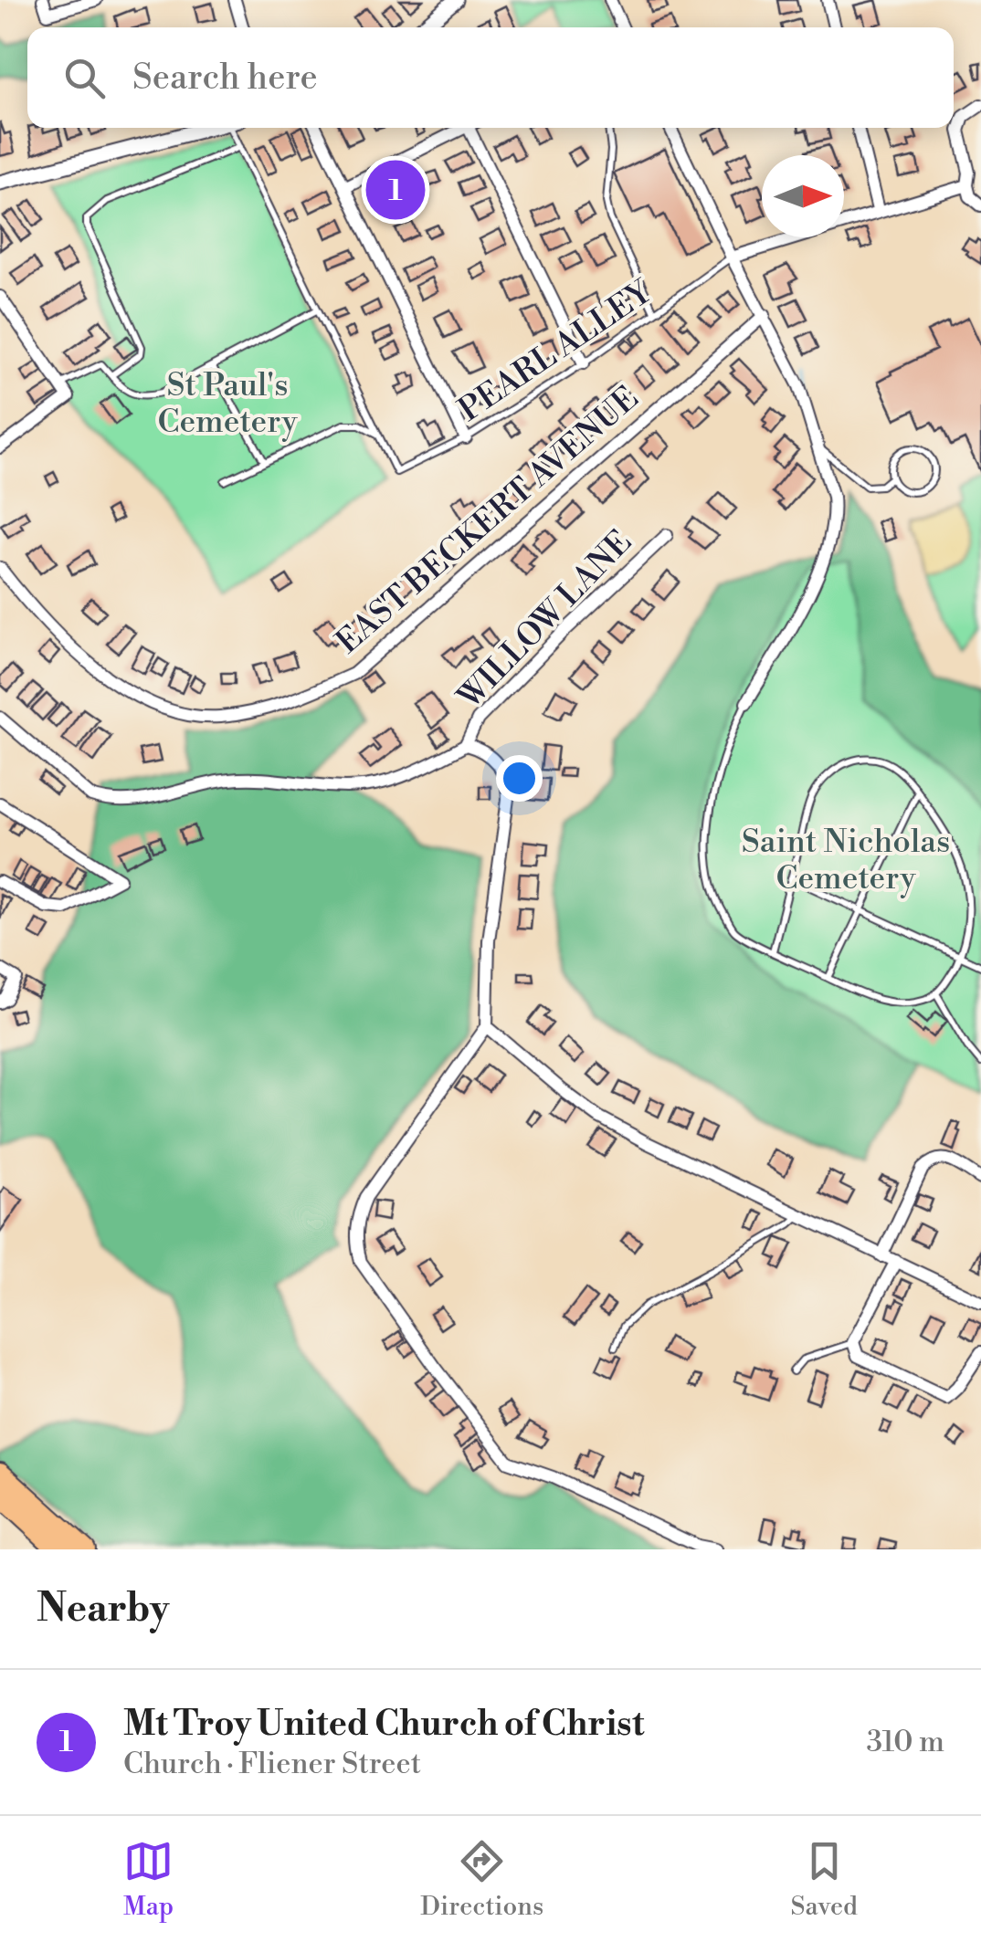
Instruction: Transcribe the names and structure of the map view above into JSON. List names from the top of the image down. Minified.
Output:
{"streets":{"street":["EAST BECKERT AVENUE","WILLOW LANE"],"lane":["PEARL ALLEY"]},"parks":["St Paul's Cemetery","Saint Nicholas Cemetery"],"north":"right","page":{"search":"Search here","pins":"1","heading":"Nearby","list":[{"mark":"1","name":"Mt Troy United Church of Christ","note":"Church · Fliener Street","value":"310 m"}],"nav":["Map","Directions","Saved"]}}
